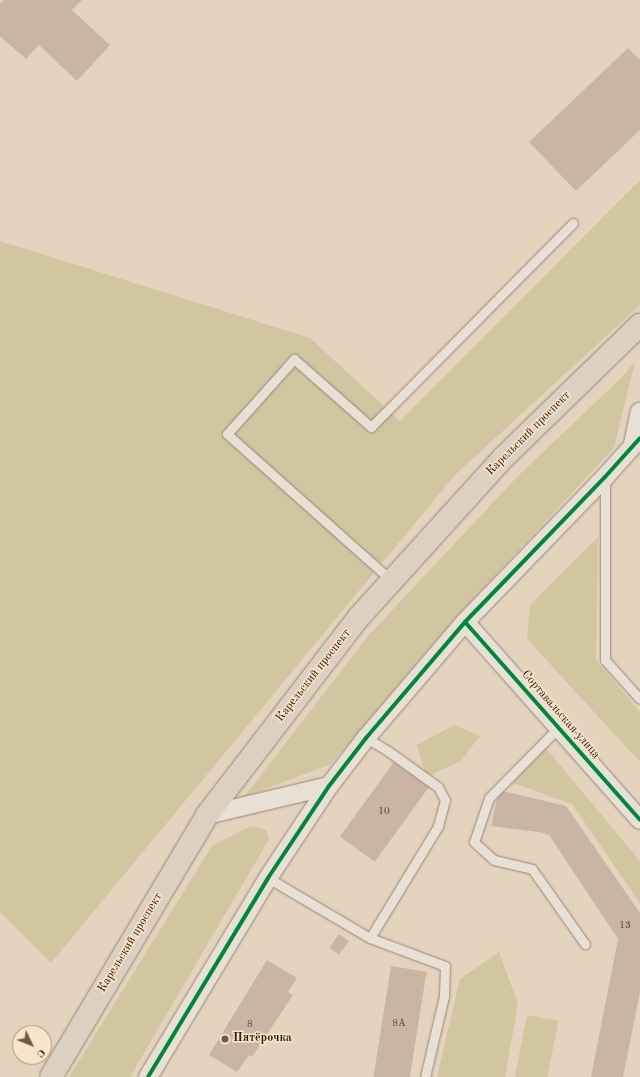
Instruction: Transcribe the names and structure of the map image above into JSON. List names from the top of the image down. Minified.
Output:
{"streets":{"main road":["Карельский проспект"],"street":["Сортавальская улица"]},"places":["Пятёрочка"],"house_numbers":["10","13","8А","8"],"north":"bottom right"}
